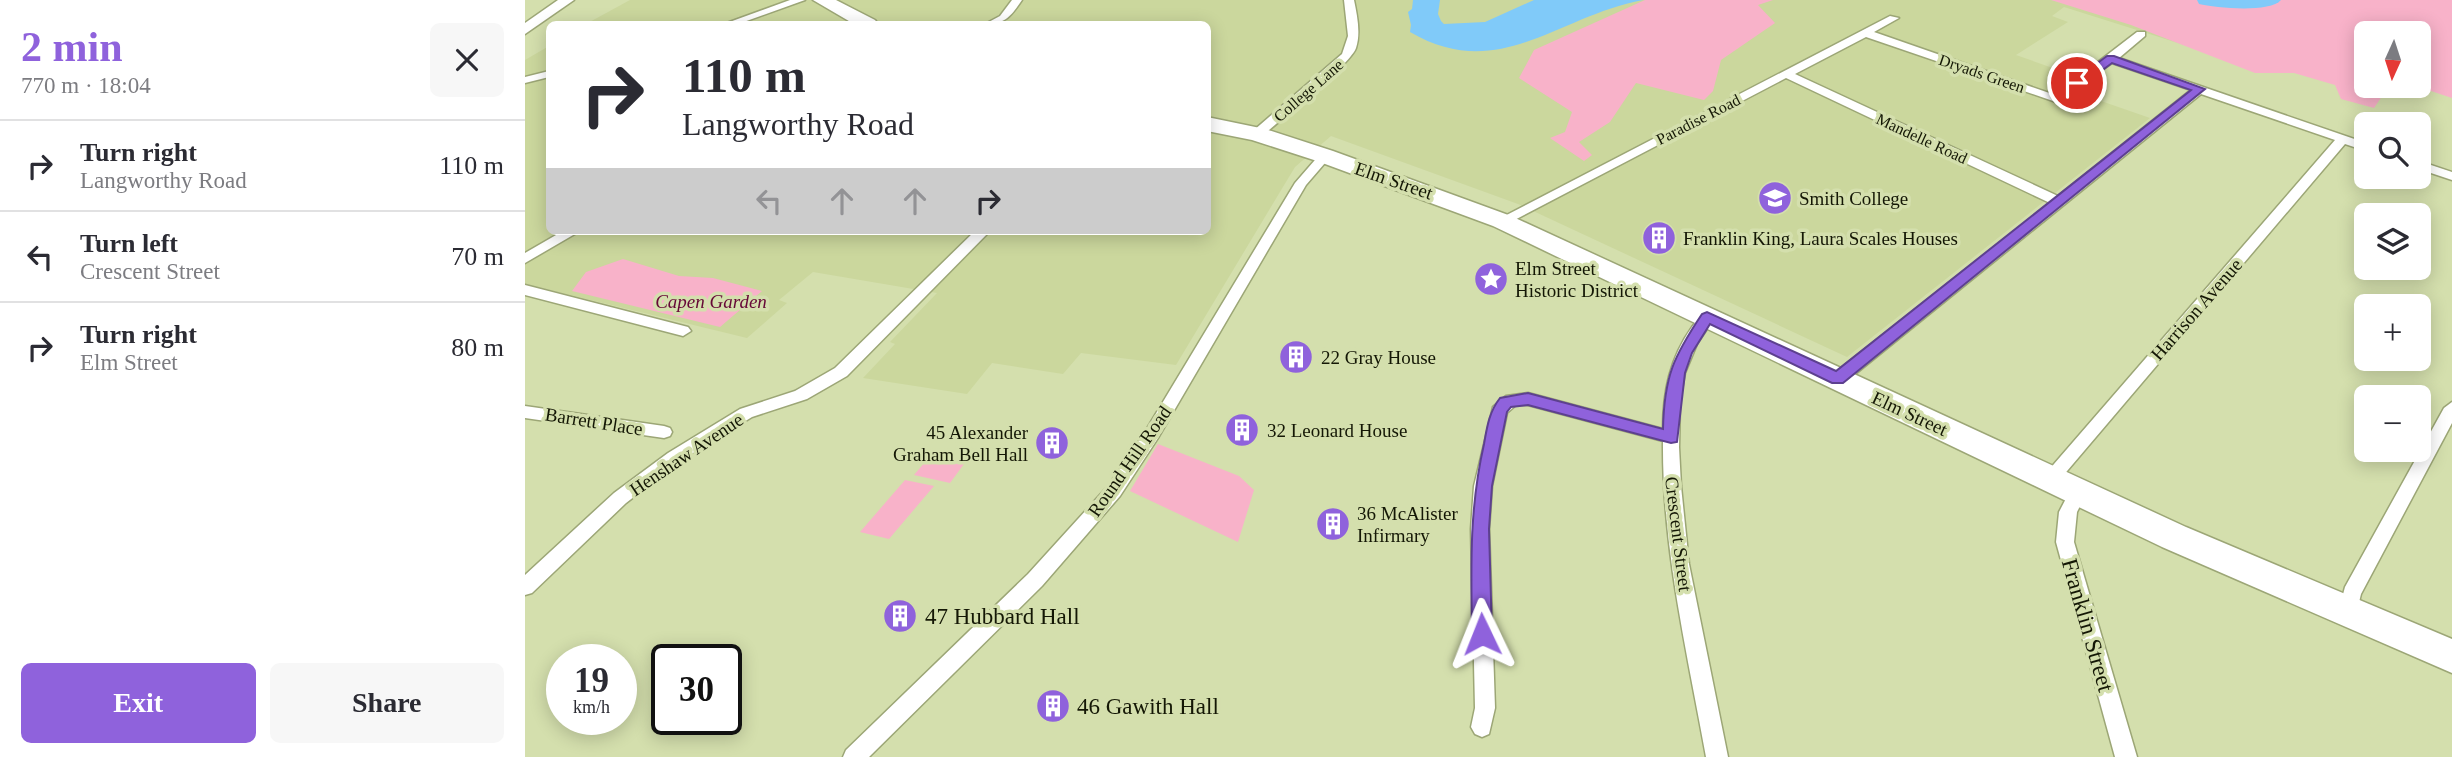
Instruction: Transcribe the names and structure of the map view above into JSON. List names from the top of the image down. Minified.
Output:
{"streets":{"highway":["Elm Street"],"street":["Dryads Green","College Lane","Paradise Road","Mandelle Road","Harrison Avenue","Barrett Place","Henshaw Avenue","Round Hill Road","Crescent Street","Franklin Street"]},"crossings":[["Dryads Green","Paradise Road"],["College Lane","Elm Street"],["Paradise Road","Mandelle Road"],["Paradise Road","Elm Street"],["Elm Street","Harrison Avenue"],["Elm Street","Round Hill Road"],["Elm Street","Crescent Street"],["Elm Street","Franklin Street"]],"parks":["Capen Garden"],"places":{"school or university":["Smith College"],"building":["Franklin King, Laura Scales Houses","22 Gray House","32 Leonard House","45 Alexander Graham Bell Hall","36 McAlister Infirmary","47 Hubbard Hall","46 Gawith Hall"],"place":["Elm Street Historic District"]},"north":"bottom","page":{"heading":["2 min","770 m · 18:04"],"map_buttons":["+","−"],"turn":["110 m","Langworthy Road"],"list":[{"name":"Turn right","note":"Langworthy Road","value":"110 m"},{"name":"Turn left","note":"Crescent Street","value":"70 m"},{"name":"Turn right","note":"Elm Street","value":"80 m"}],"speed":"19 km/h","limit":"30","buttons":["Exit","Share"]}}
